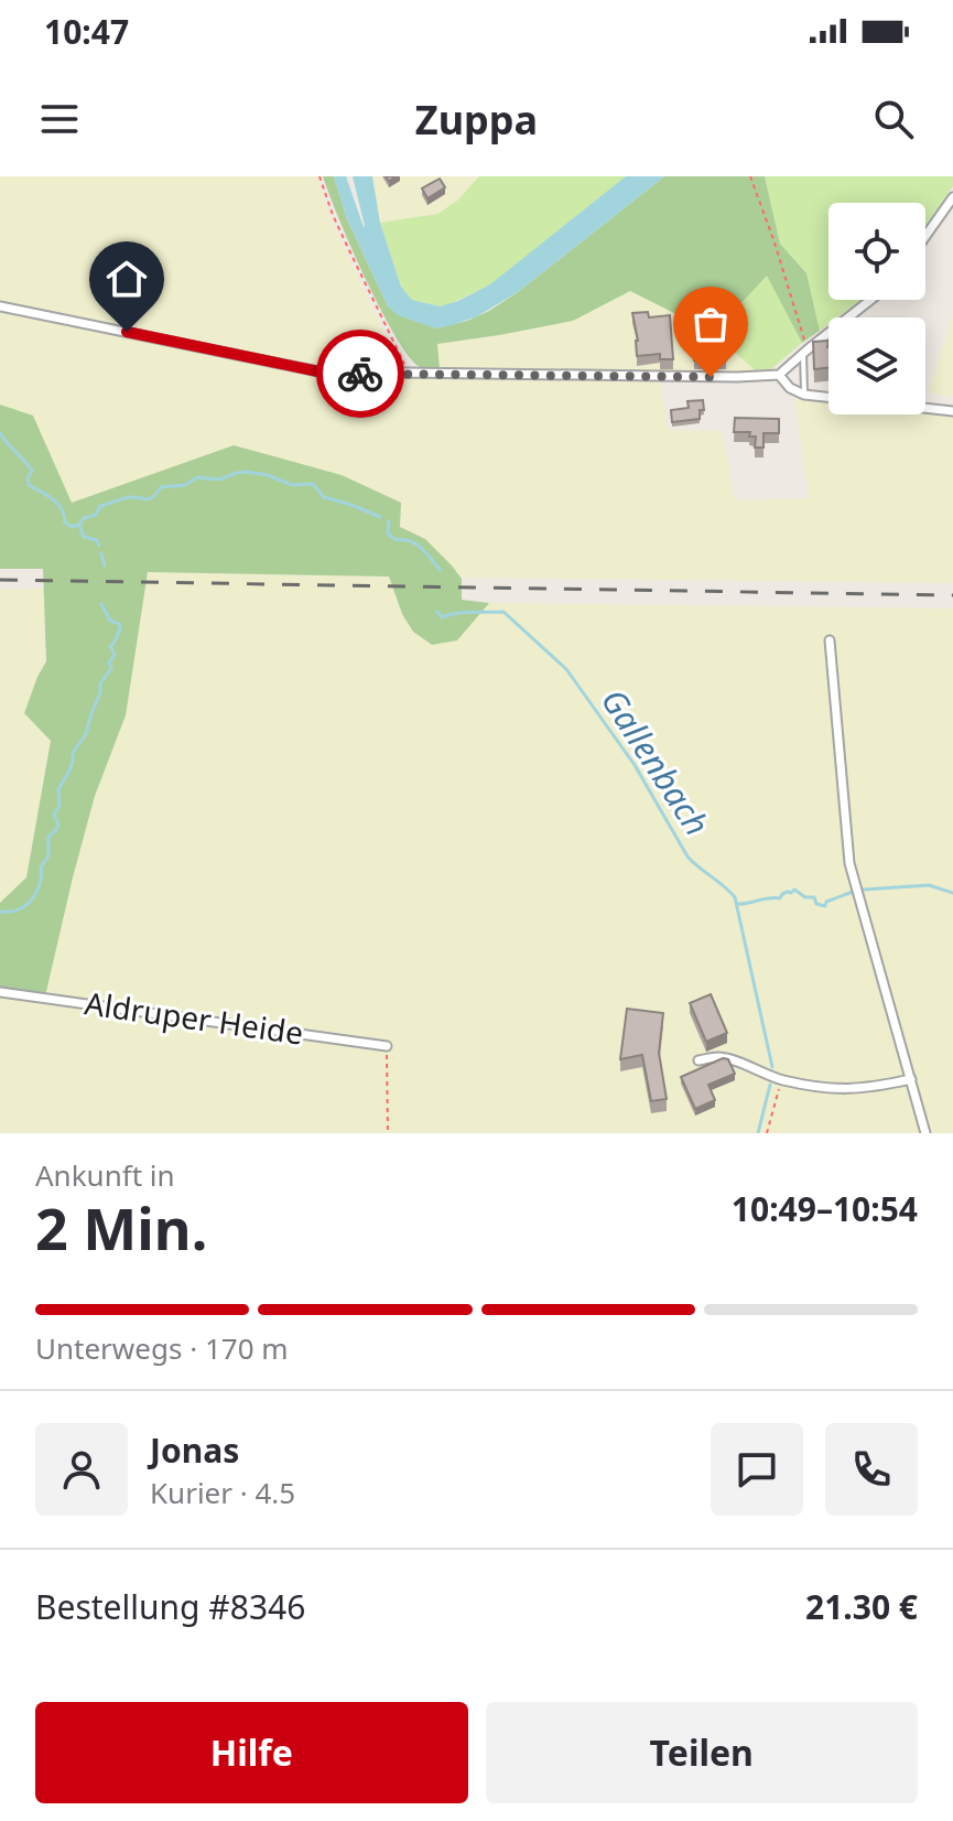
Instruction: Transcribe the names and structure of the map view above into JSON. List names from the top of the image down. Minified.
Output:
{"streets":{"street":["Aldruper Heide"]},"water":["Gallenbach"],"page":{"status":"10:47","header":"Zuppa","heading":["2 Min.","Ankunft in","10:49–10:54"],"panel":["Jonas","Kurier · 4.5","Bestellung #8346","21.30 €"],"bar":"Unterwegs · 170 m","buttons":["Hilfe","Teilen"]}}
